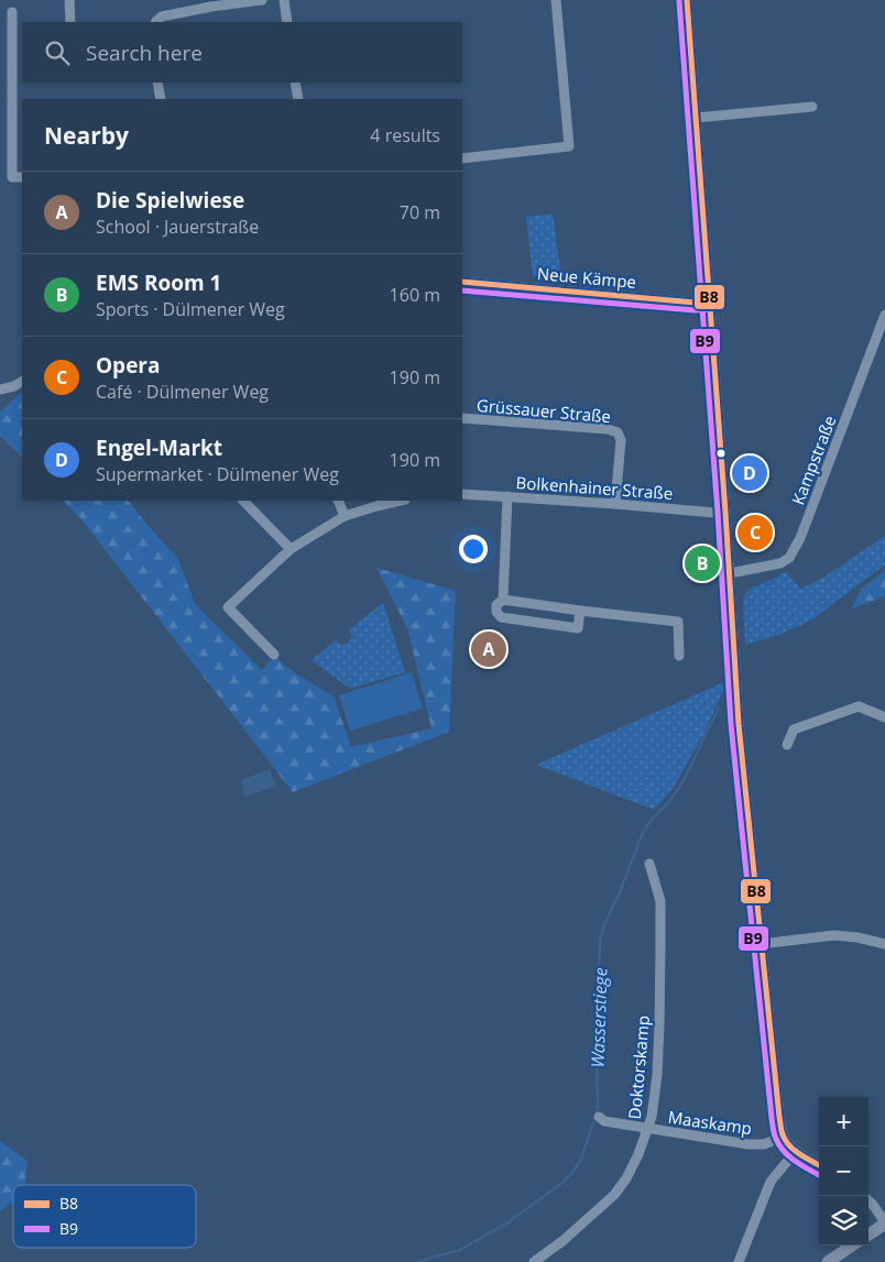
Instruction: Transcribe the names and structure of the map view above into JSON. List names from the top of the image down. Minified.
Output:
{"streets":{"street":["Neue Kämpe","Grüssauer Straße","Kampstraße","Bolkenhainer Straße","Doktorskamp","Maaskamp"]},"crossings":[["Grüssauer Straße","Bolkenhainer Straße"],["Doktorskamp","Maaskamp"]],"water":["Wasserstiege"],"lines":["transit line B8","transit line B9"],"legend":["B8","B9"],"page":{"search":"Search here","heading":["Nearby","4 results"],"list":[{"mark":"A","name":"Die Spielwiese","note":"School · Jauerstraße","value":"70 m"},{"mark":"B","name":"EMS Room 1","note":"Sports · Dülmener Weg","value":"160 m"},{"mark":"C","name":"Opera","note":"Café · Dülmener Weg","value":"190 m"},{"mark":"D","name":"Engel-Markt","note":"Supermarket · Dülmener Weg","value":"190 m"}],"pins":["D","C","B","A"],"map_buttons":["+","−"]}}
